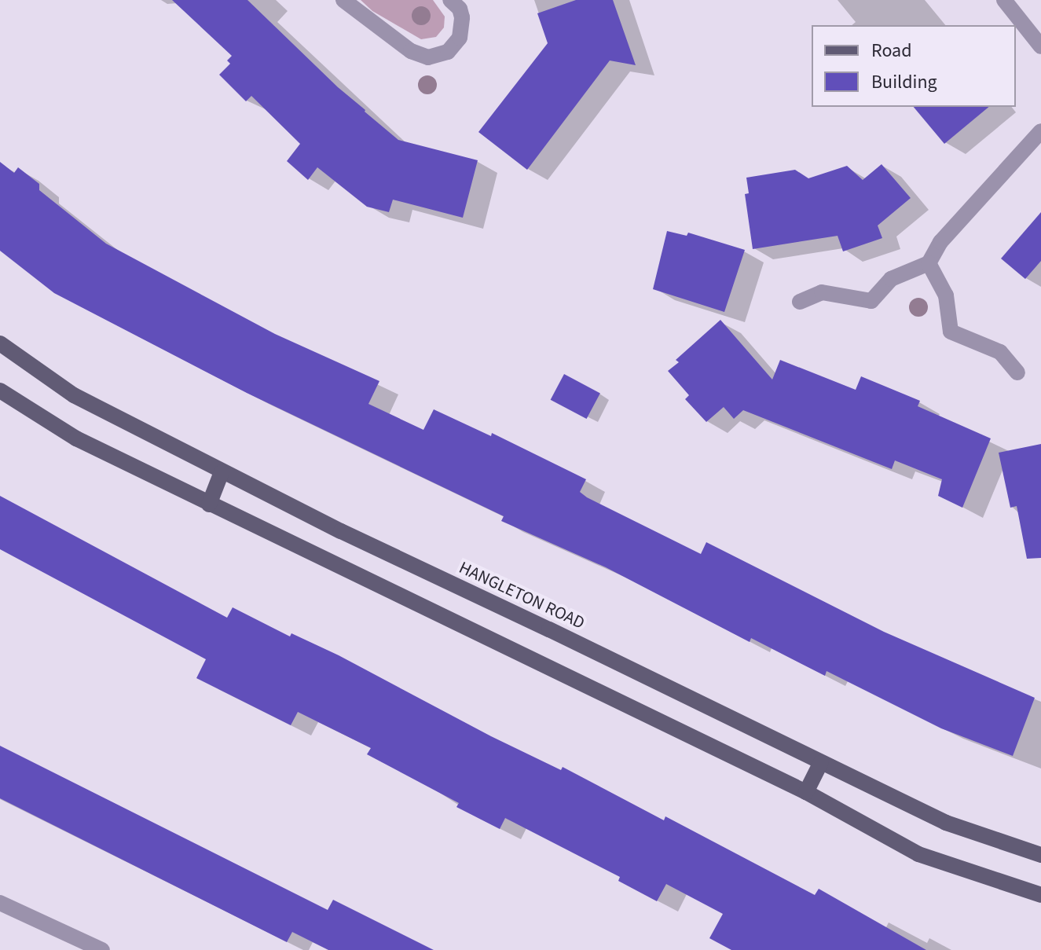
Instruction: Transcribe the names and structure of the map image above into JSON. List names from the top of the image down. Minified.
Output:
{"streets":{"main road":["HANGLETON ROAD"]},"legend":["Road","Building"]}
